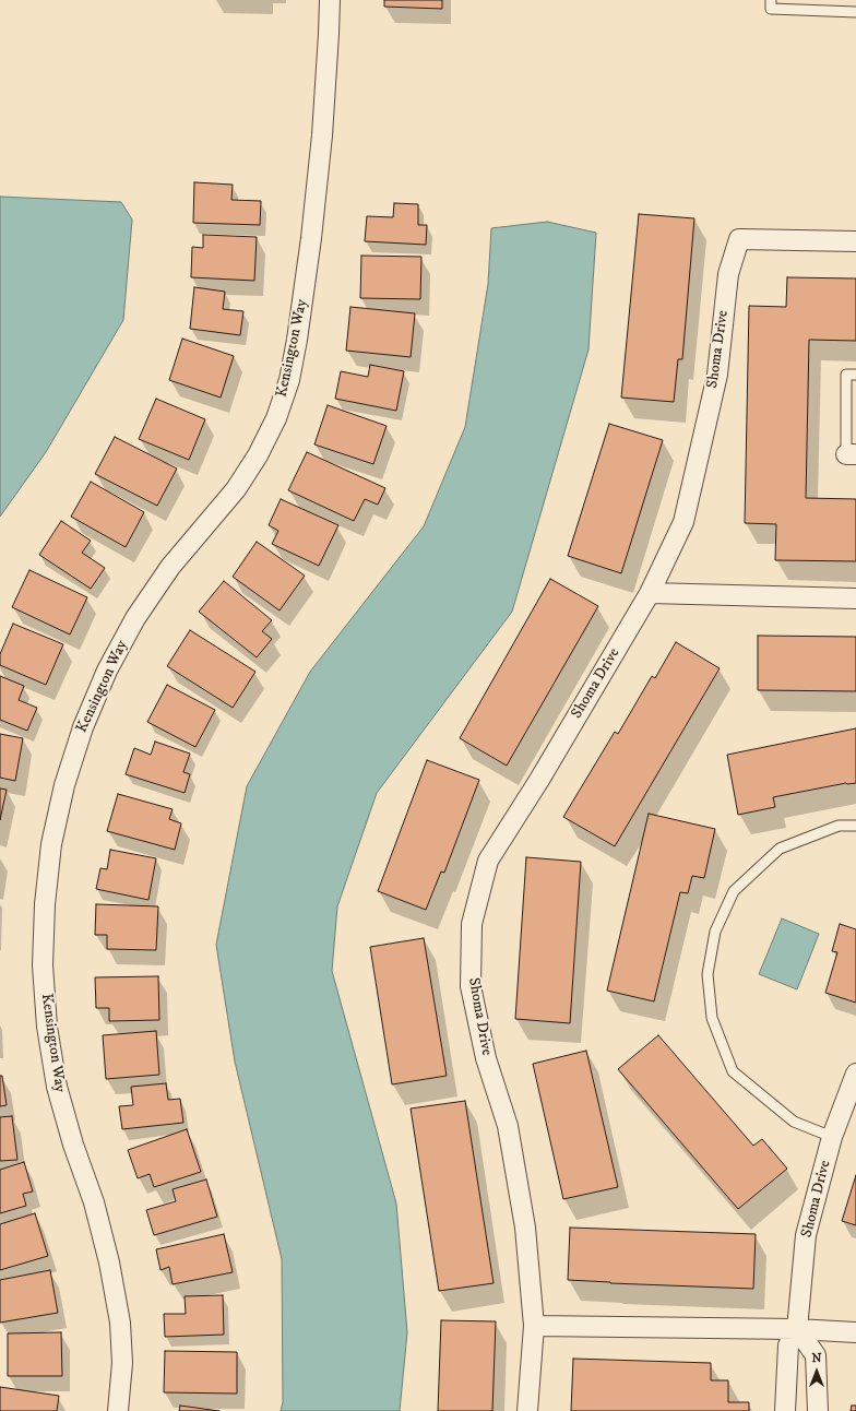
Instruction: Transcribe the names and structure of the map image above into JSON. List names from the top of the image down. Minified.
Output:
{"streets":{"street":["Kensington Way","Shoma Drive"]},"north":"top"}
